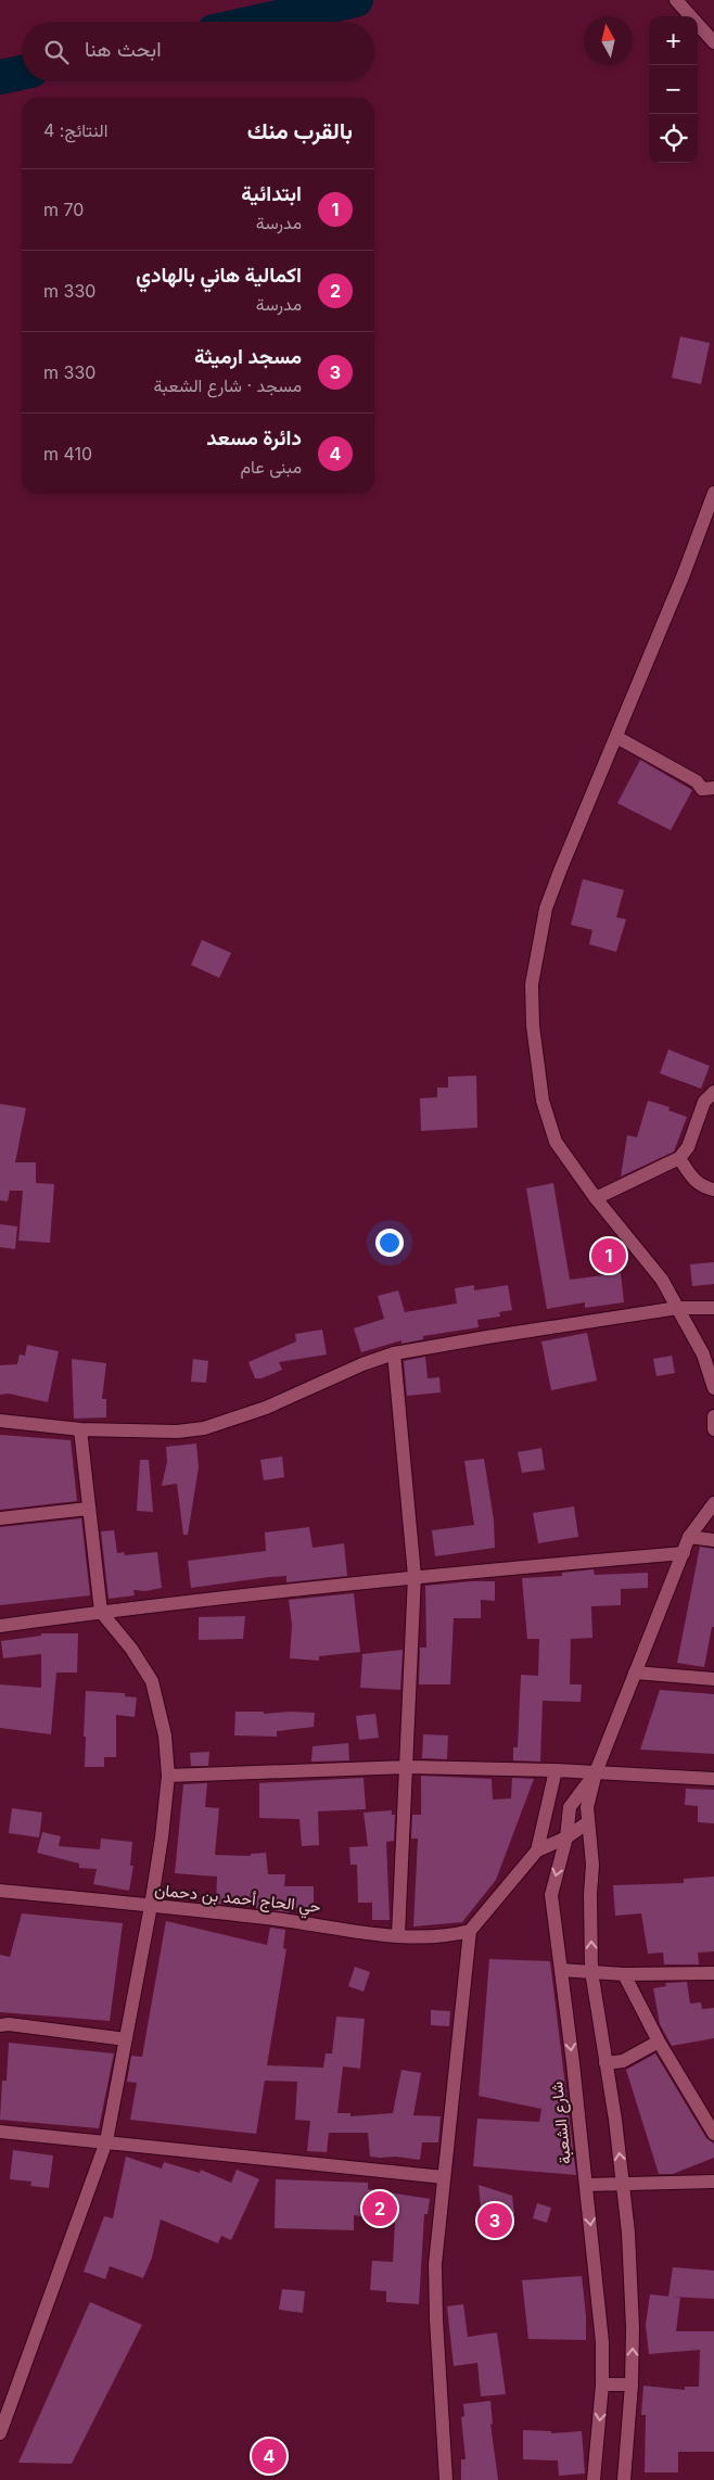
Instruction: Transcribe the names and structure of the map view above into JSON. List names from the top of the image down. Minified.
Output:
{"streets":{"street":["حي الحاج أحمد بن دحمان","شارع الشعبة"]},"north":"top","page":{"map_buttons":["+","−"],"search":"ابحث هنا","heading":["بالقرب منك","النتائج: 4"],"list":[{"mark":"1","name":"ابتدائية","note":"مدرسة","value":"70 m"},{"mark":"2","name":"اكمالية هاني بالهادي","note":"مدرسة","value":"330 m"},{"mark":"3","name":"مسجد ارميثة","note":"مسجد · شارع الشعبة","value":"330 m"},{"mark":"4","name":"دائرة مسعد","note":"مبنى عام","value":"410 m"}],"pins":["1","2","3","4"]}}
